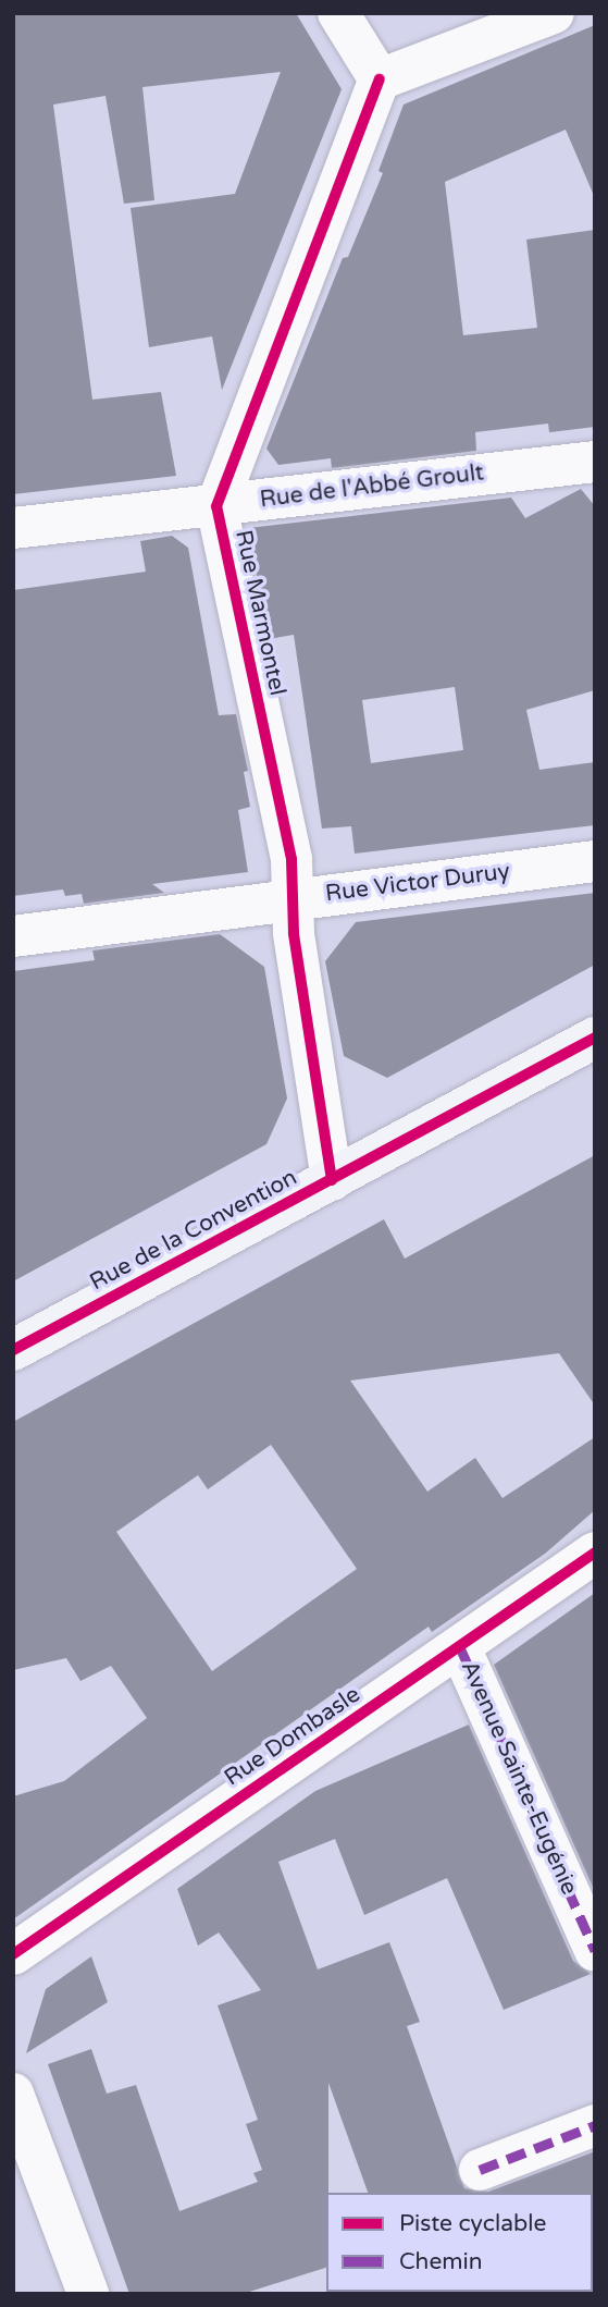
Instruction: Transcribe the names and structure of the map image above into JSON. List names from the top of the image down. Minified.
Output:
{"streets":{"main road":["Rue de la Convention"],"street":["Rue de l'Abbé Groult","Rue Marmontel","Rue Victor Duruy","Rue Dombasle","Avenue Sainte-Eugénie"]},"crossings":[["Rue de l'Abbé Groult","Rue Marmontel"],["Rue Marmontel","Rue Victor Duruy"],["Rue Marmontel","Rue de la Convention"],["Rue Dombasle","Avenue Sainte-Eugénie"]],"legend":["Piste cyclable","Chemin"]}
